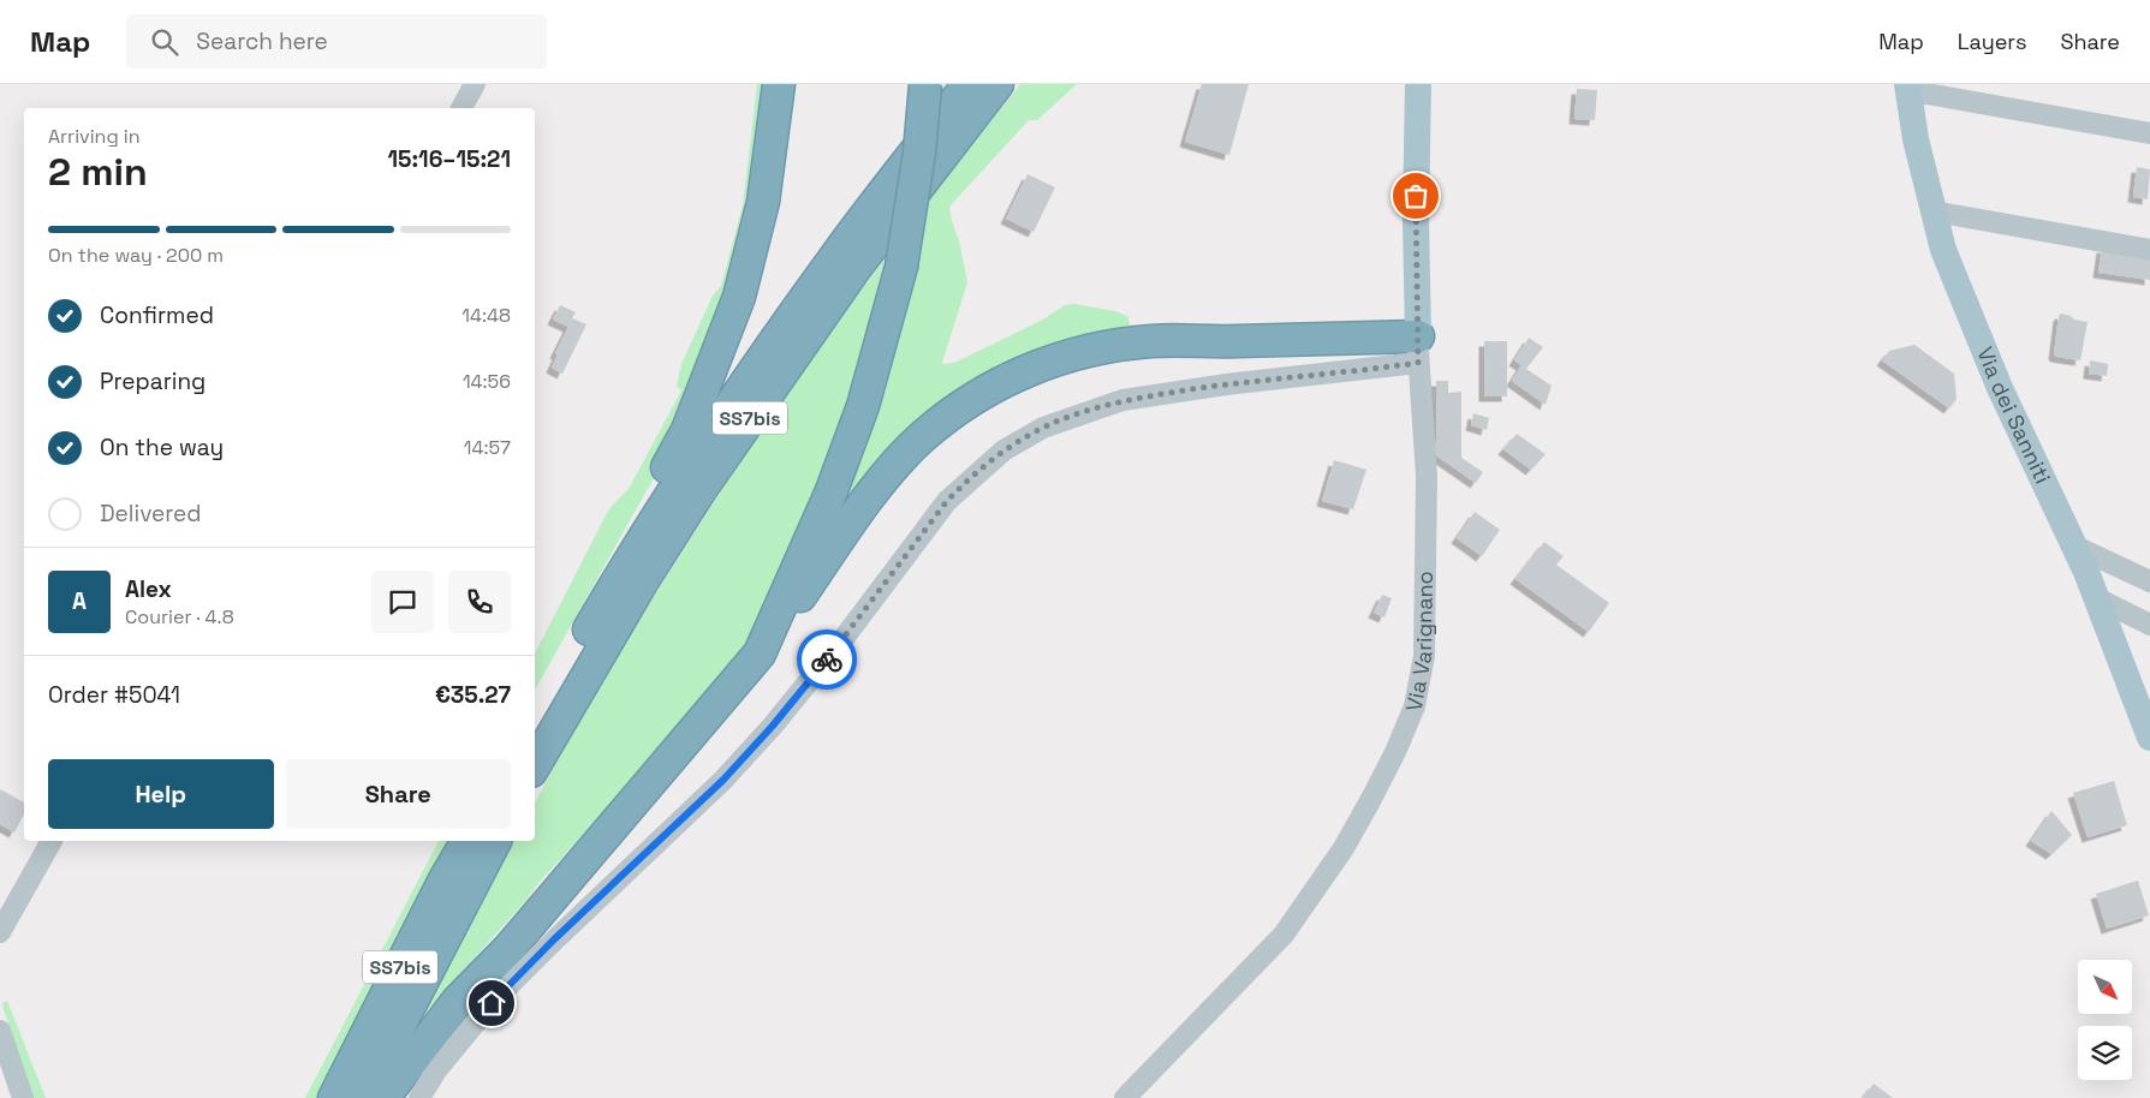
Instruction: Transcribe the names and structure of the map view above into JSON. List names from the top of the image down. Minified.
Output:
{"streets":{"highway":["SS7bis"],"main road":["Via dei Sanniti","Via Varignano"]},"north":"bottom right","page":{"header":"Map","search":"Search here","nav":["Map","Layers","Share"],"heading":["2 min","Arriving in","15:16–15:21"],"panel":["Alex","Courier · 4.8","Order #5041","€35.27"],"bar":"On the way · 200 m","list":[["Confirmed","14:48"],["Preparing","14:56"],["On the way","14:57"],"Delivered"],"round":"A","buttons":["Help","Share"]}}
